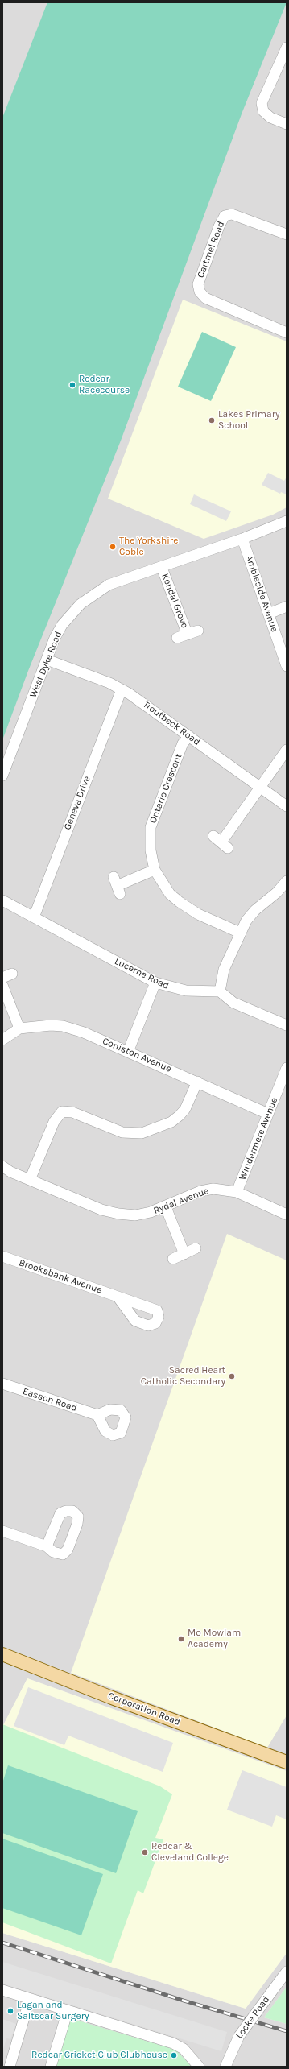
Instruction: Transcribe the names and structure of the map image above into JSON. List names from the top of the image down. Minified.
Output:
{"streets":{"main road":["Corporation Road"],"street":["Cartmel Road","Ambleside Avenue","Kendal Grove","West Dyke Road","Troutbeck Road","Ontario Crescent","Geneva Drive","Lucerne Road","Coniston Avenue","Windermere Avenue","Rydal Avenue","Brooksbank Avenue","Easson Road","Locke Road"]},"crossings":[["Ambleside Avenue","West Dyke Road"],["Kendal Grove","West Dyke Road"],["West Dyke Road","Troutbeck Road"],["Troutbeck Road","Ontario Crescent"],["Troutbeck Road","Geneva Drive"],["Geneva Drive","Lucerne Road"],["Coniston Avenue","Windermere Avenue"],["Windermere Avenue","Rydal Avenue"]],"places":["Redcar Racecourse","Lakes Primary School","The Yorkshire Coble","Sacred Heart Catholic Secondary","Mo Mowlam Academy","Redcar & Cleveland College","Lagan and Saltscar Surgery","Redcar Cricket Club Clubhouse"]}
